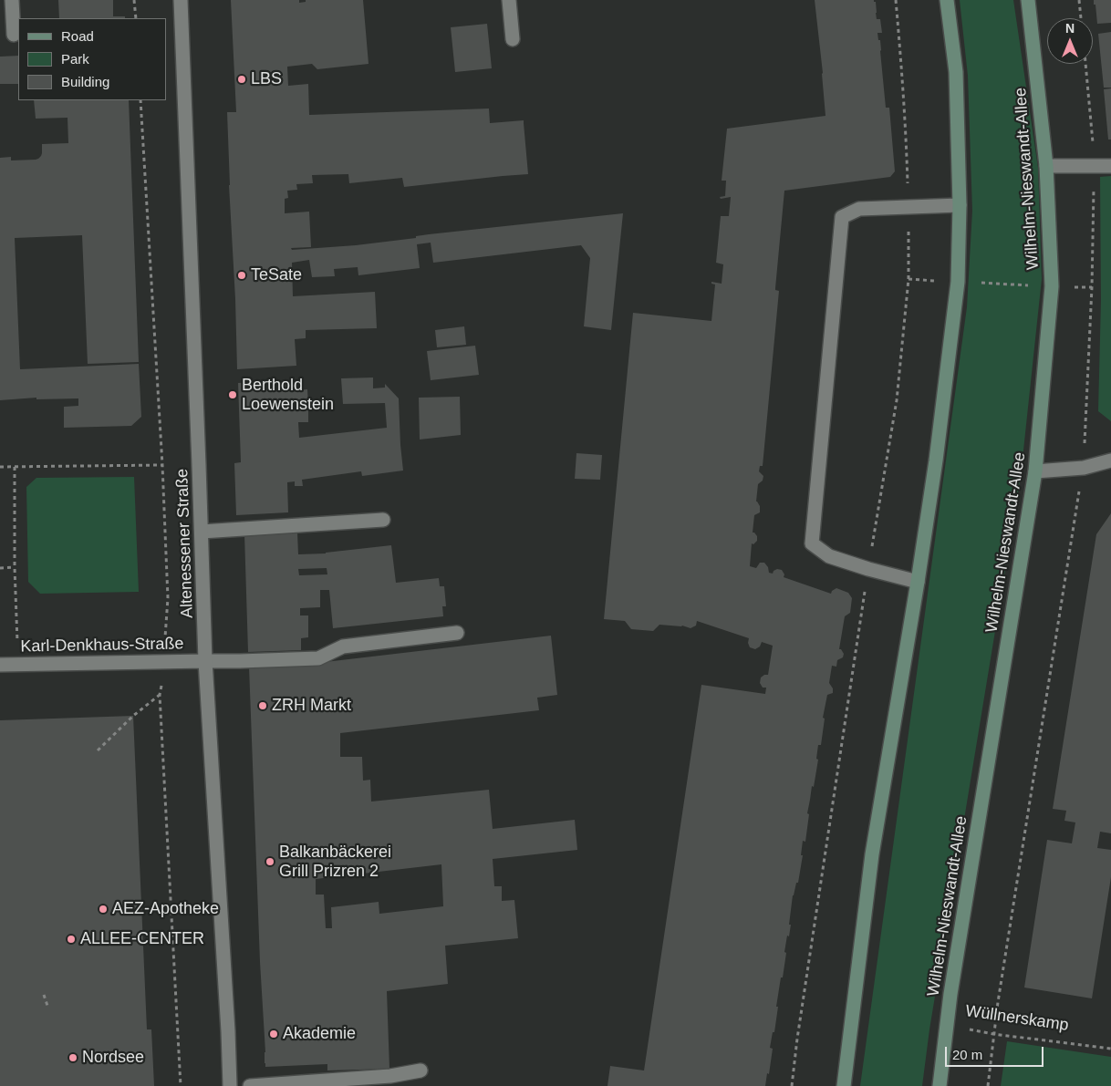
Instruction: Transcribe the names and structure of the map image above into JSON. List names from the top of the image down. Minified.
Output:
{"streets":{"main road":["Wilhelm-Nieswandt-Allee"],"street":["Altenessener Straße","Karl-Denkhaus-Straße"],"path":["Wüllnerskamp"]},"crossings":[["Wilhelm-Nieswandt-Allee","Wüllnerskamp"],["Altenessener Straße","Karl-Denkhaus-Straße"]],"places":["LBS","TeSate","Berthold Loewenstein","ZRH Markt","Balkanbäckerei Grill Prizren 2","AEZ-Apotheke","ALLEE-CENTER","Akademie","Nordsee"],"legend":["Road","Park","Building"],"scale_bar":"20 m","north":"top"}
